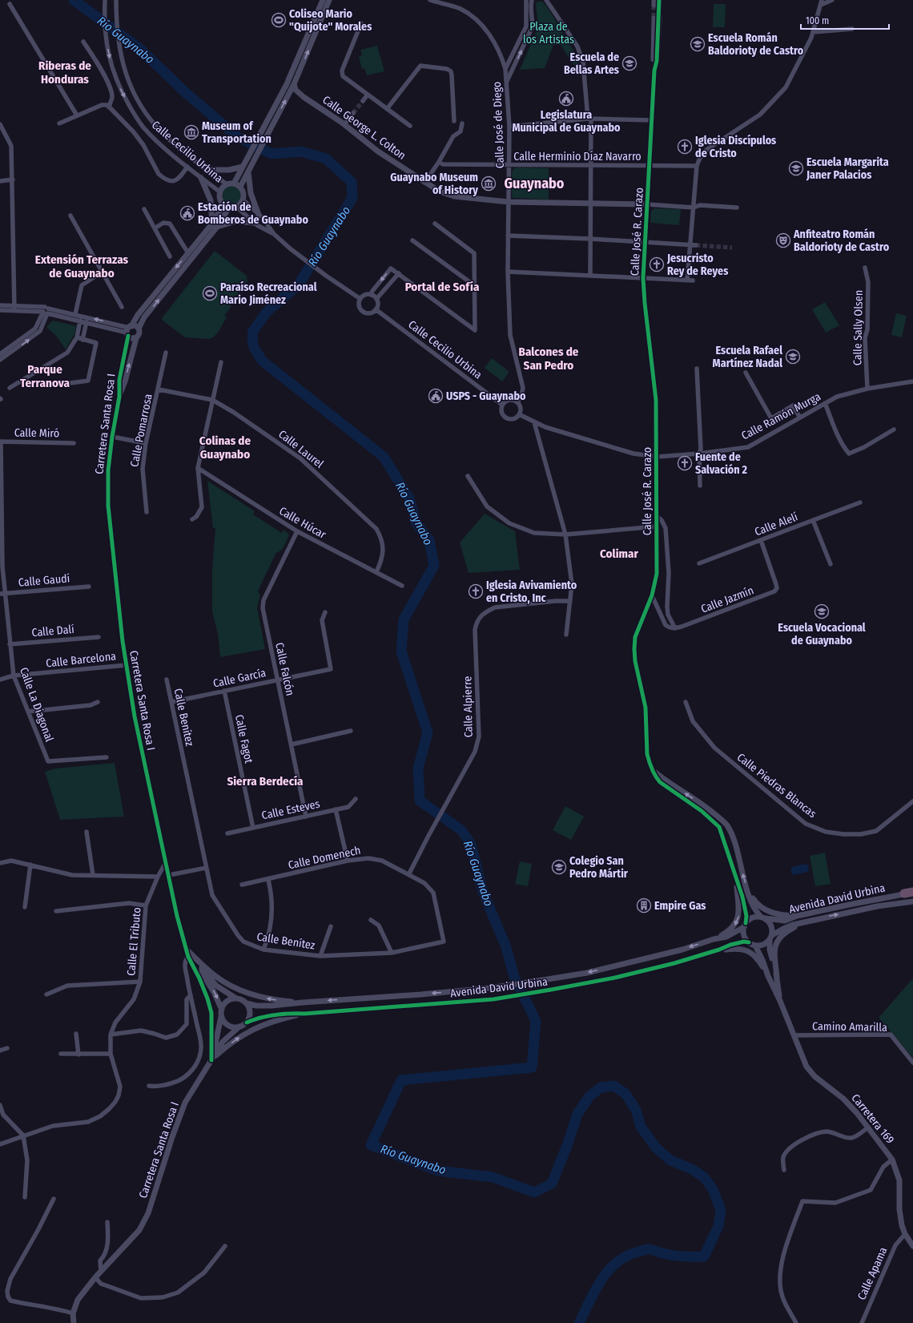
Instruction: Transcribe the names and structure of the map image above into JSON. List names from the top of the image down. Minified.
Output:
{"streets":{"street":["Calle José de Diego","Calle George L. Colton","Calle Cecilio Urbina","Calle Herminio Díaz Navarro","Calle José R. Carazo","Calle Sally Olsen","Calle Ramón Murga","Carretera Santa Rosa I","Calle Pomarrosa","Calle Miró","Calle Laurel","Calle Húcar","Calle Alelí","Calle Gaudí","Calle Jazmín","Calle Dalí","Calle Barcelona","Calle Falcón","Calle García","Calle La Diagonal","Calle Alpierre","Calle Benítez","Calle Fagot","Calle Piedras Blancas","Calle Esteves","Calle Domenech","Avenida David Urbina","Calle El Tributo","Camino Amarilla","Carretera 169","Calle Apama"]},"crossings":[["Calle José de Diego","Calle George L. Colton"],["Calle José de Diego","Calle Cecilio Urbina"],["Calle José de Diego","Calle Herminio Díaz Navarro"],["Calle George L. Colton","Calle José R. Carazo"],["Calle Cecilio Urbina","Carretera Santa Rosa I"],["Calle Herminio Díaz Navarro","Calle José R. Carazo"],["Calle José R. Carazo","Calle Ramón Murga"],["Calle José R. Carazo","Avenida David Urbina"],["Calle José R. Carazo","Carretera 169"],["Calle Sally Olsen","Calle Ramón Murga"],["Carretera Santa Rosa I","Calle Barcelona"],["Carretera Santa Rosa I","Avenida David Urbina"],["Carretera Santa Rosa I","Calle El Tributo"],["Calle Pomarrosa","Calle Laurel"],["Calle Miró","Calle La Diagonal"],["Calle Laurel","Calle Húcar"],["Calle Húcar","Calle Falcón"],["Calle Alelí","Calle Jazmín"],["Calle Gaudí","Calle La Diagonal"],["Calle Dalí","Calle La Diagonal"],["Calle Barcelona","Calle La Diagonal"],["Calle Falcón","Calle García"],["Calle Falcón","Calle Esteves"],["Calle García","Calle Benítez"],["Calle García","Calle Fagot"],["Calle Alpierre","Calle Benítez"],["Calle Alpierre","Calle Domenech"],["Calle Benítez","Calle Domenech"],["Calle Fagot","Calle Esteves"],["Avenida David Urbina","Carretera 169"],["Camino Amarilla","Carretera 169"],["Carretera 169","Calle Apama"]],"districts":["Riberas de Honduras","Guaynabo","Extensión Terrazas de Guaynabo","Portal de Sofía","Balcones de San Pedro","Parque Terranova","Colinas de Guaynabo","Colimar","Sierra Berdecía"],"water":["Río Guaynabo"],"parks":["Plaza de los Artistas"],"places":{"sports":["Coliseo Mario \"Quijote\" Morales","Paraíso Recreacional Mario Jiménez"],"school or university":["Escuela Román Baldorioty de Castro","Escuela de Bellas Artes","Escuela Margarita Janer Palacios","Escuela Rafael Martínez Nadal","Escuela Vocacional de Guaynabo","Colegio San Pedro Mártir"],"public building":["Legislatura Municipal de Guaynabo","Estación de Bomberos de Guaynabo","USPS - Guaynabo"],"museum":["Museum of Transportation","Guaynabo Museum of History"],"church":["Iglesia Discípulos de Cristo","Jesucristo Rey de Reyes","Fuente de Salvación 2","Iglesia Avivamiento en Cristo, Inc"],"theatre":["Anfiteatro Román Baldorioty de Castro"],"building":["Empire Gas"]},"scale_bar":"100 m"}
